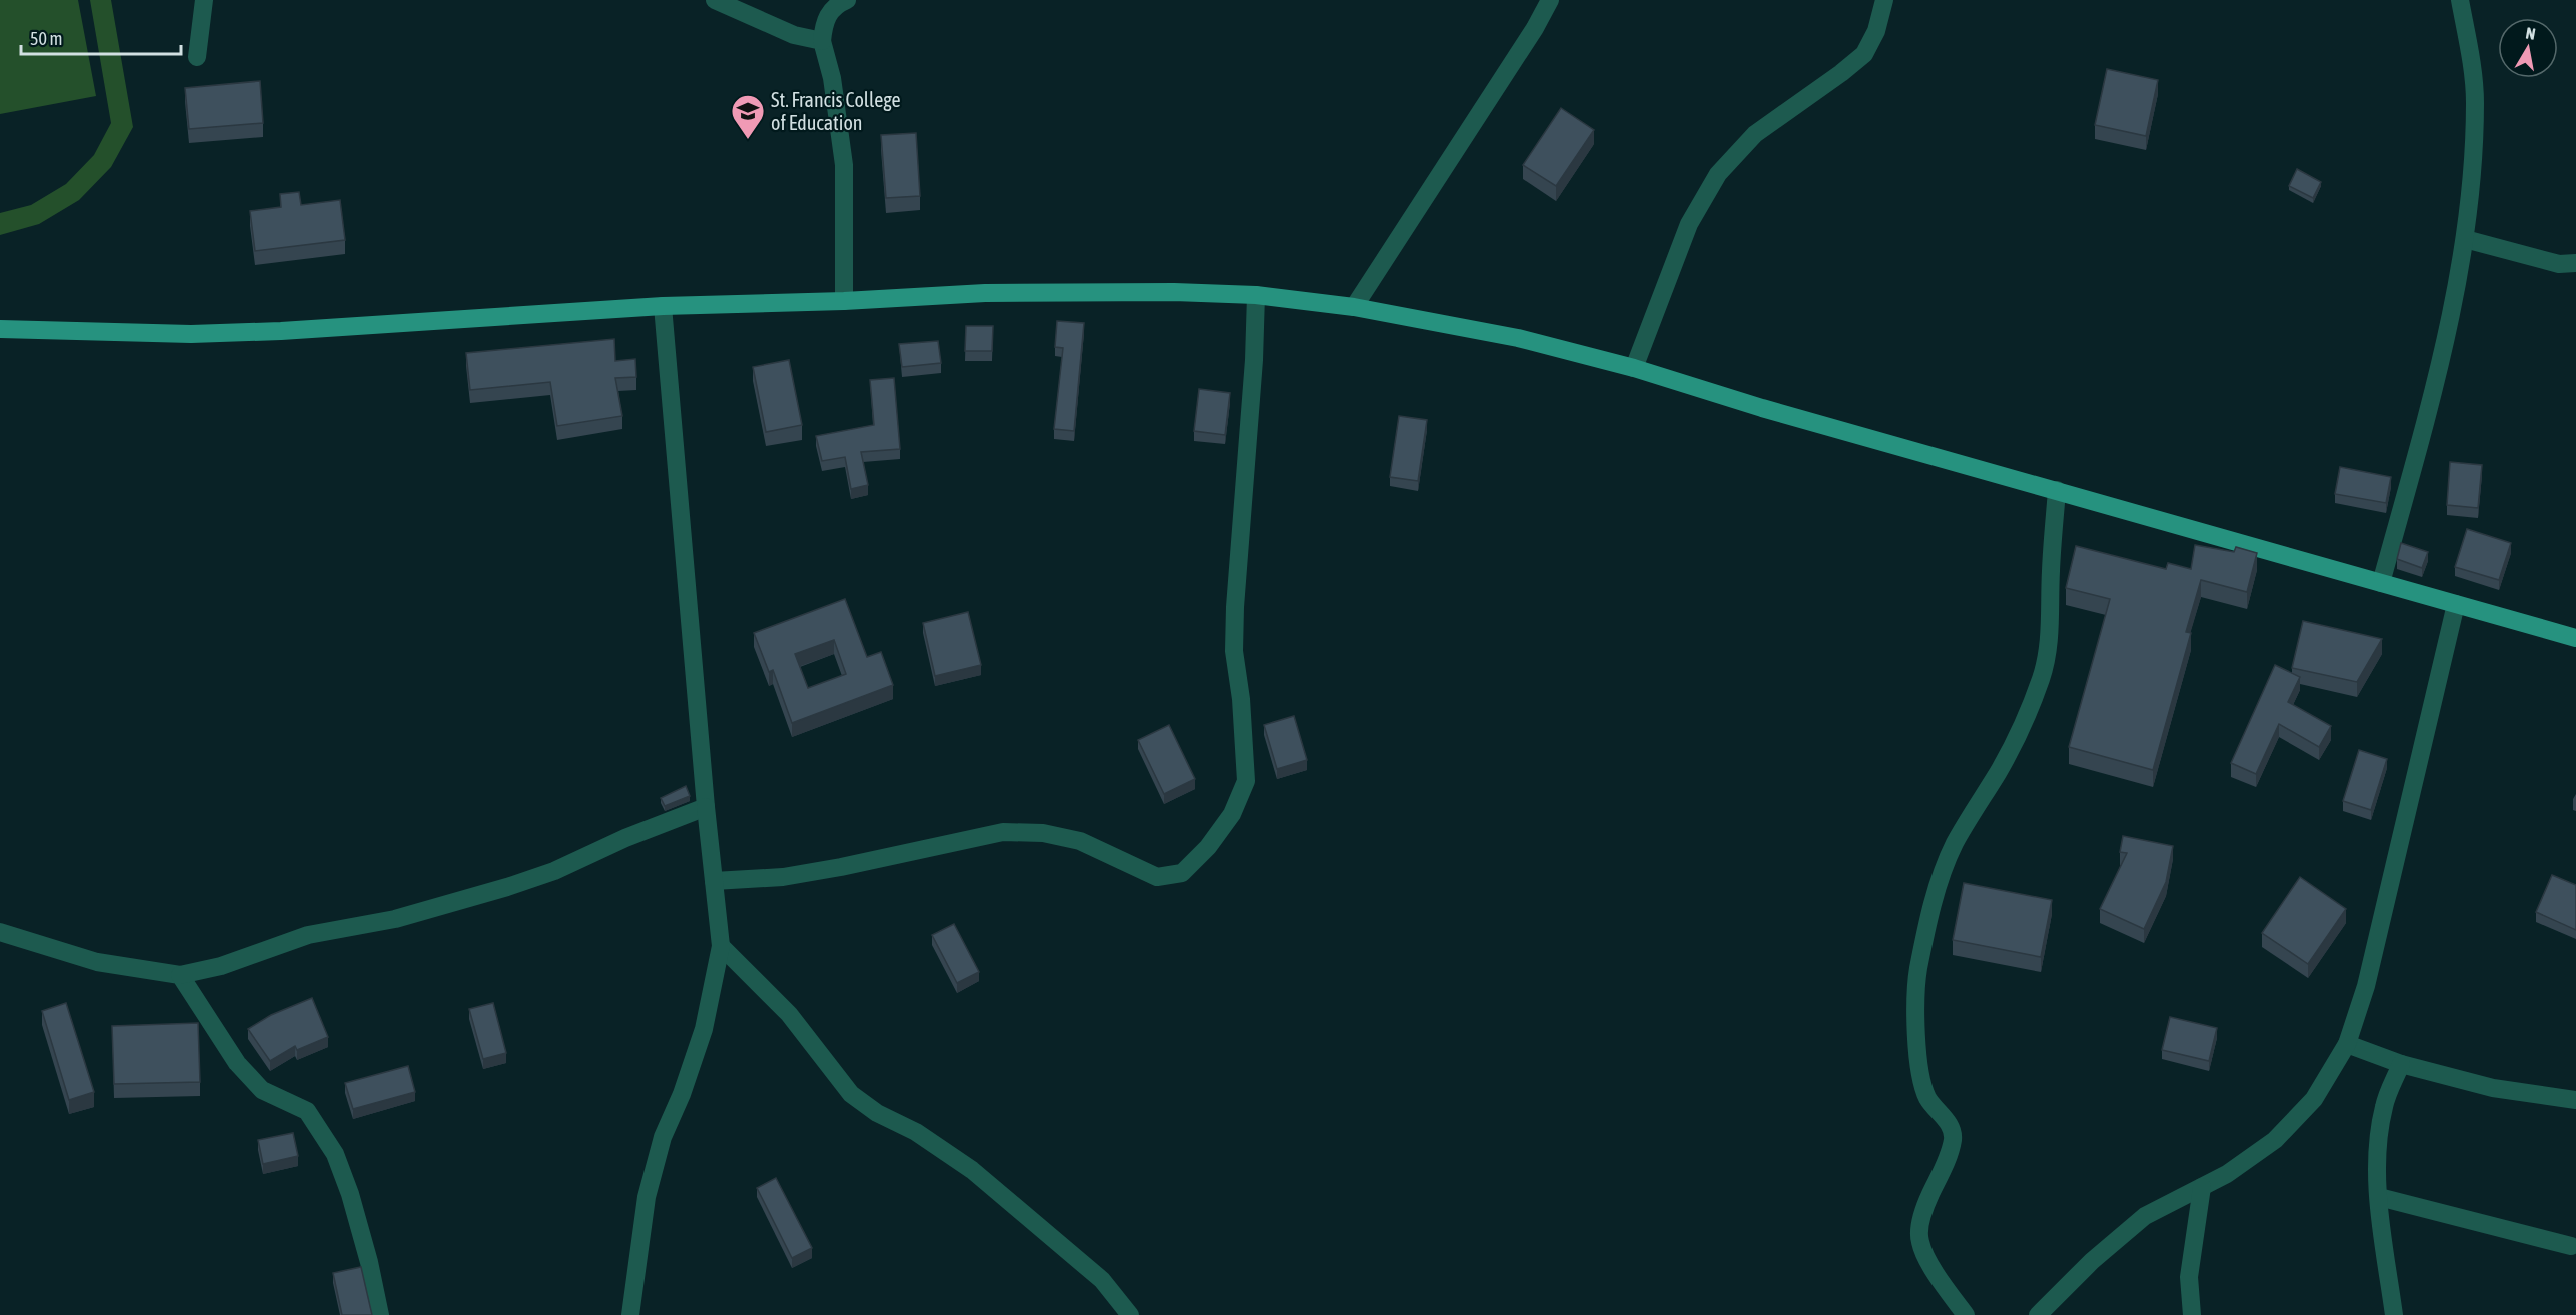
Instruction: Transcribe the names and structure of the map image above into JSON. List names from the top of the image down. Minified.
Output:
{"places":{"school or university":["St. Francis College of Education"]},"scale_bar":"50 m","north":"top"}
